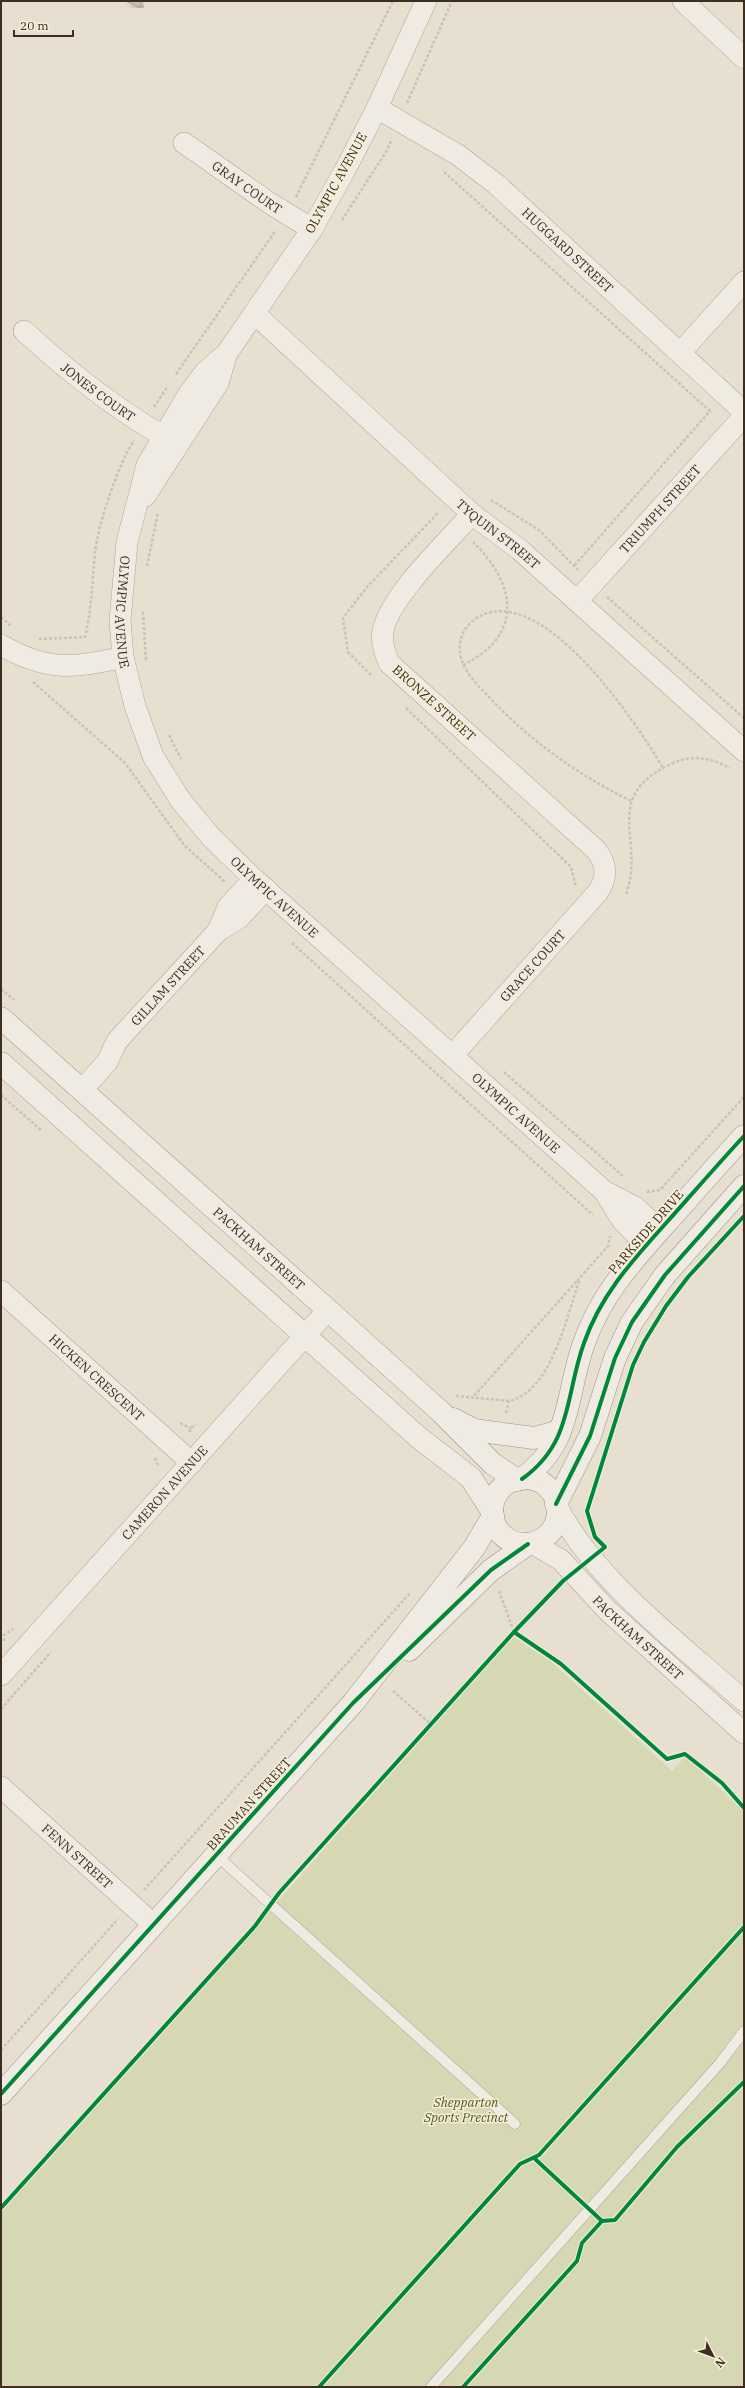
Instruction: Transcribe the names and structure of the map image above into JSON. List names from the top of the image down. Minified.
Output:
{"streets":{"street":["OLYMPIC AVENUE","GRAY COURT","HUGGARD STREET","JONES COURT","TRIUMPH STREET","TYQUIN STREET","BRONZE STREET","GRACE COURT","GILLAM STREET","PARKSIDE DRIVE","PACKHAM STREET","HICKEN CRESCENT","CAMERON AVENUE","BRAUMAN STREET","FENN STREET"]},"crossings":[["OLYMPIC AVENUE","GRAY COURT"],["OLYMPIC AVENUE","HUGGARD STREET"],["OLYMPIC AVENUE","JONES COURT"],["OLYMPIC AVENUE","TYQUIN STREET"],["OLYMPIC AVENUE","GRACE COURT"],["OLYMPIC AVENUE","GILLAM STREET"],["OLYMPIC AVENUE","PARKSIDE DRIVE"],["TRIUMPH STREET","TYQUIN STREET"],["TYQUIN STREET","BRONZE STREET"],["BRONZE STREET","GRACE COURT"],["GILLAM STREET","PACKHAM STREET"],["PARKSIDE DRIVE","PACKHAM STREET"],["PARKSIDE DRIVE","BRAUMAN STREET"],["PACKHAM STREET","CAMERON AVENUE"],["PACKHAM STREET","BRAUMAN STREET"],["HICKEN CRESCENT","CAMERON AVENUE"],["BRAUMAN STREET","FENN STREET"]],"parks":["Shepparton Sports Precinct"],"scale_bar":"20 m","north":"bottom right"}
